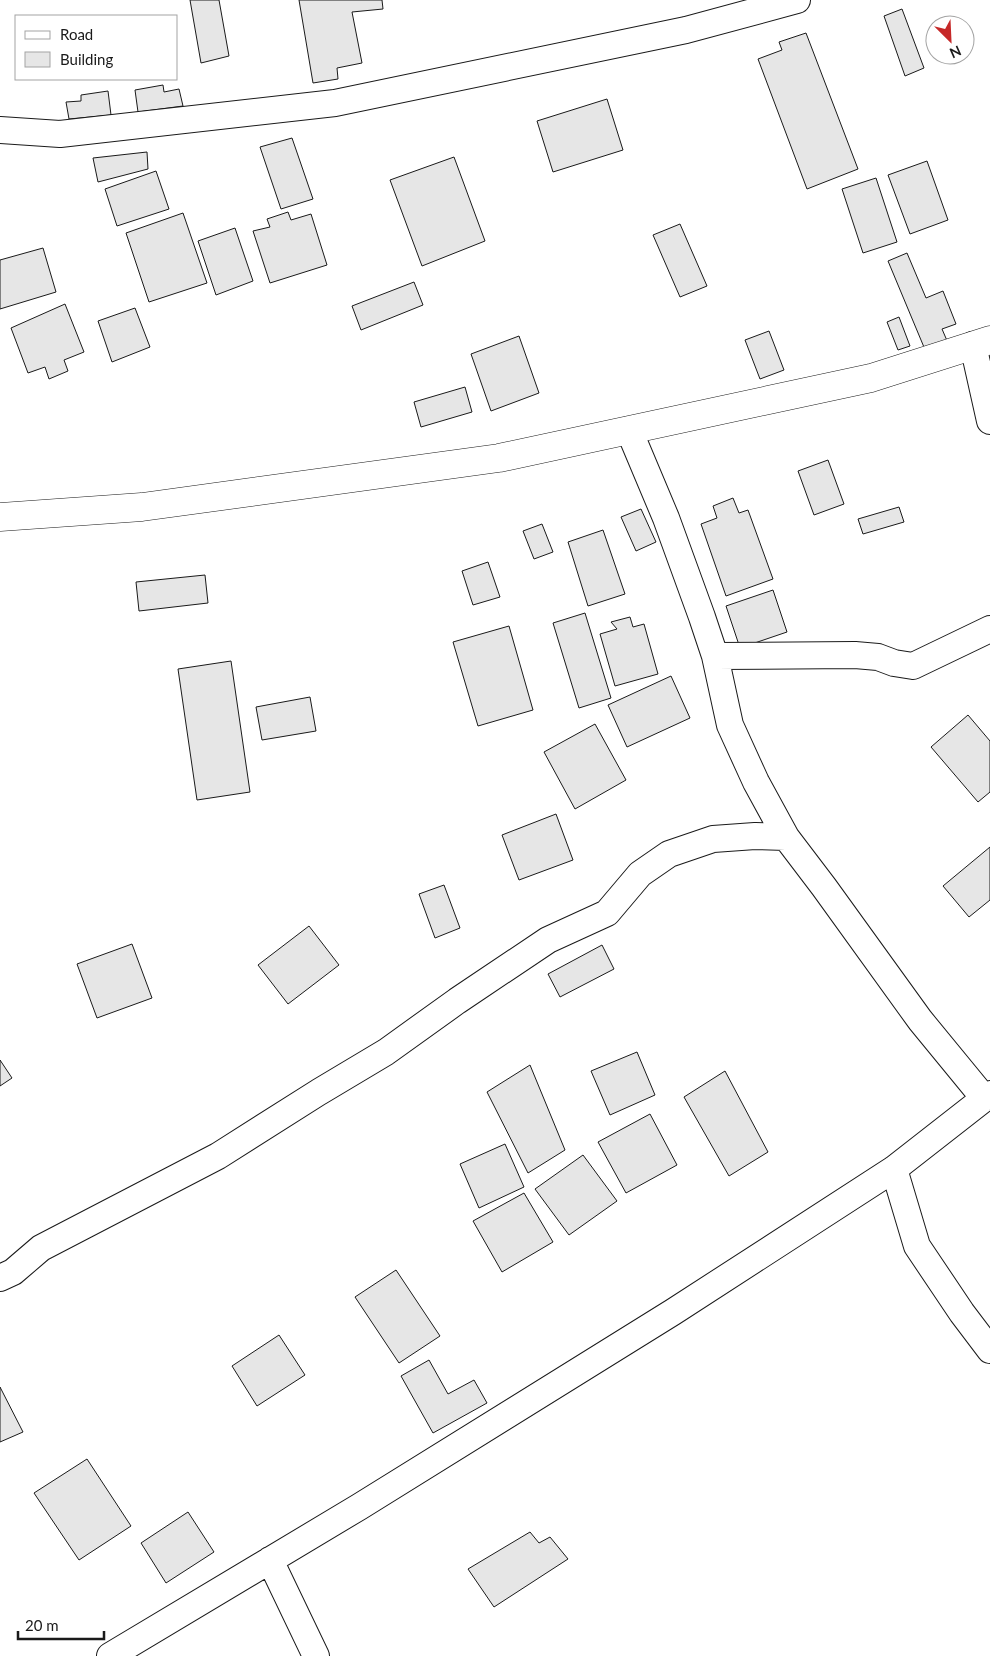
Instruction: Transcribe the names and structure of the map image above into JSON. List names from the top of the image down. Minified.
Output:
{"legend":["Road","Building"],"scale_bar":"20 m","north":"bottom right"}
